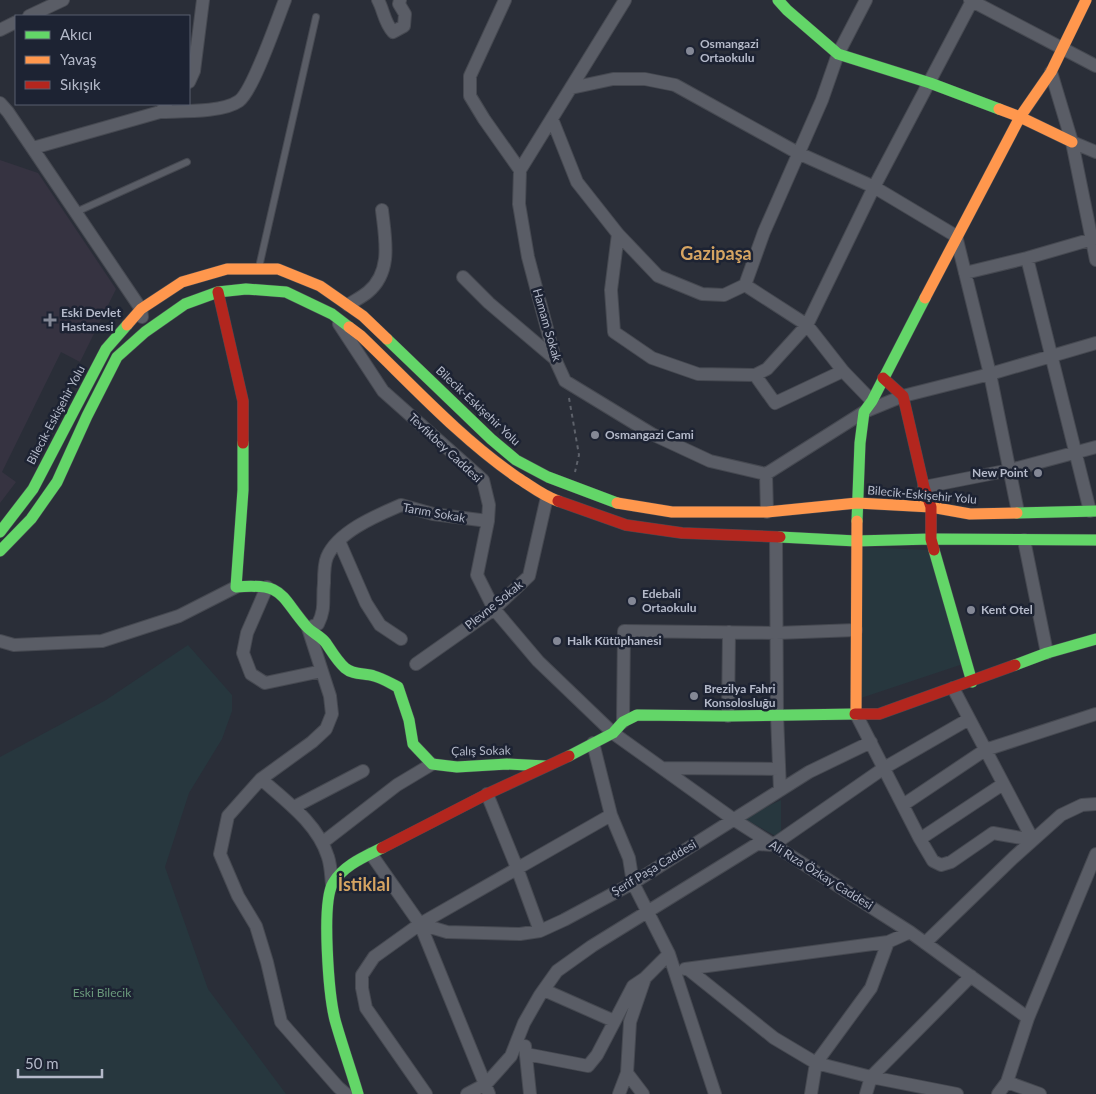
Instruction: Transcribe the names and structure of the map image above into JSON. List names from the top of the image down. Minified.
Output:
{"streets":{"street":["Hamam Sokak","Bilecik-Eskişehir Yolu","Tevfikbey Caddesi","Tarım Sokak","Plevne Sokak","Çalış Sokak","Şerif Paşa Caddesi","Ali Rıza Özkay Caddesi"]},"crossings":[["Tevfikbey Caddesi","Tarım Sokak"],["Tevfikbey Caddesi","Plevne Sokak"],["Tevfikbey Caddesi","Ali Rıza Özkay Caddesi"],["Şerif Paşa Caddesi","Ali Rıza Özkay Caddesi"]],"districts":["Gazipaşa","İstiklal"],"parks":["Eski Bilecik"],"places":{"other":["Osmangazi Ortaokulu","Osmangazi Cami","New Point","Edebali Ortaokulu","Kent Otel","Halk Kütüphanesi","Brezilya Fahri Konsolosluğu"],"health":["Eski Devlet Hastanesi"]},"legend":["Akıcı","Yavaş","Sıkışık"],"scale_bar":"50 m"}
